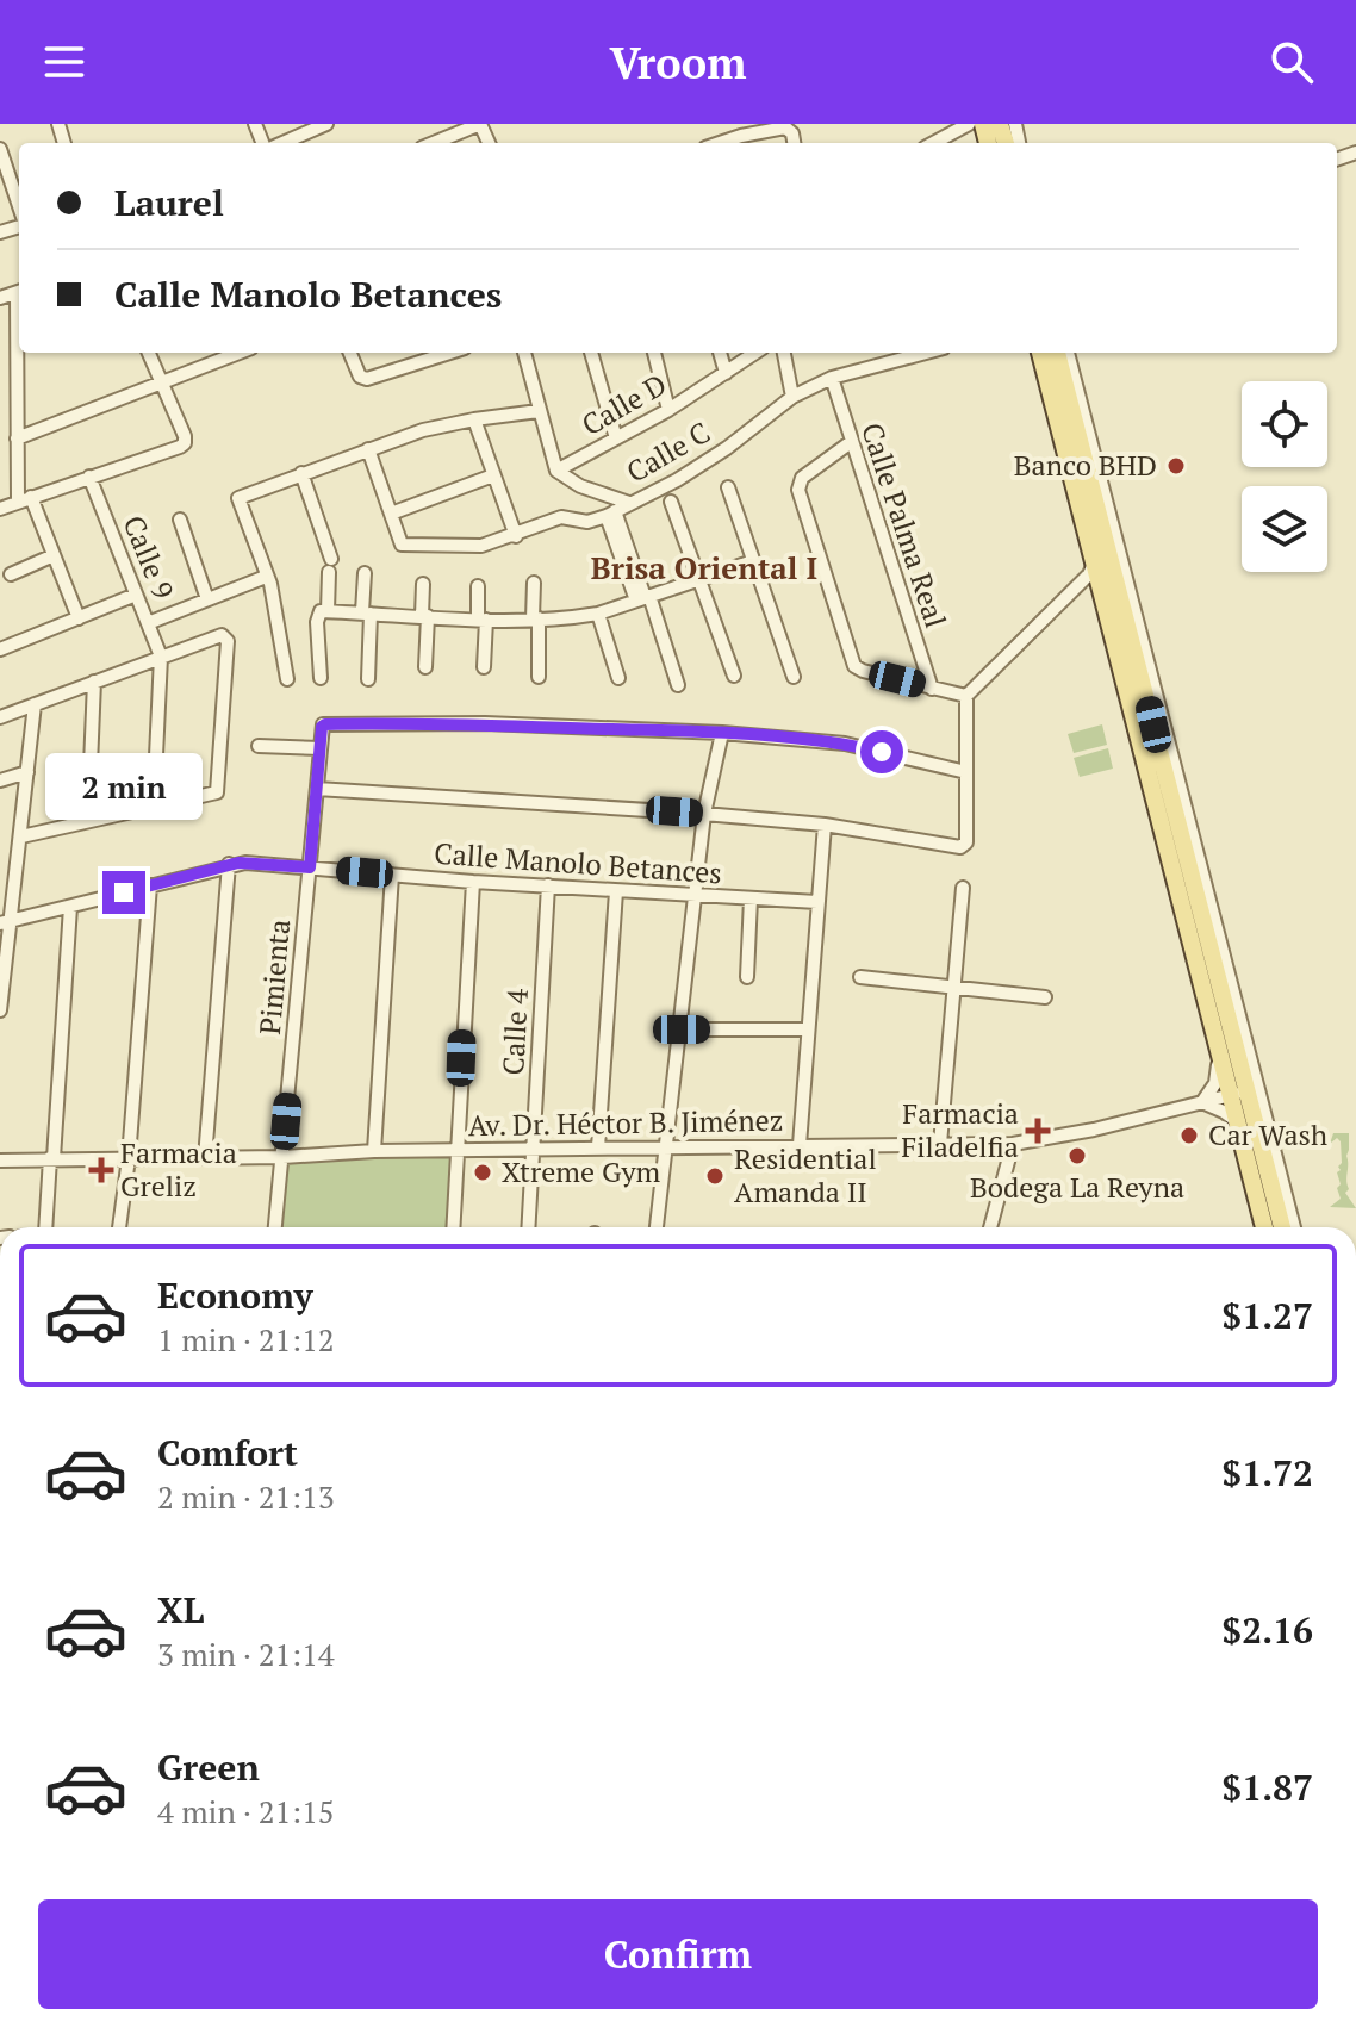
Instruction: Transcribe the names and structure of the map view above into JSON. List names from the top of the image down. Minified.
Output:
{"streets":{"street":["Calle D","Calle C","Calle Palma Real","Calle 9","Calle Manolo Betances","Pimienta","Calle 4","Av. Dr. Héctor B. Jiménez"]},"crossings":[["Calle C","Calle Palma Real"],["Calle Manolo Betances","Pimienta"],["Calle Manolo Betances","Calle 4"],["Pimienta","Av. Dr. Héctor B. Jiménez"],["Calle 4","Av. Dr. Héctor B. Jiménez"]],"districts":["Brisa Oriental I"],"places":{"other":["Banco BHD","Car Wash","Bodega La Reyna","Xtreme Gym","Residential Amanda II"],"health":["Farmacia Filadelfia","Farmacia Greliz"]},"page":{"header":"Vroom","banner":["Laurel","Calle Manolo Betances"],"bubble":"2 min","list":[{"name":"Economy","note":"1 min · 21:12","value":"$1.27"},{"name":"Comfort","note":"2 min · 21:13","value":"$1.72"},{"name":"XL","note":"3 min · 21:14","value":"$2.16"},{"name":"Green","note":"4 min · 21:15","value":"$1.87"}],"buttons":"Confirm"}}
